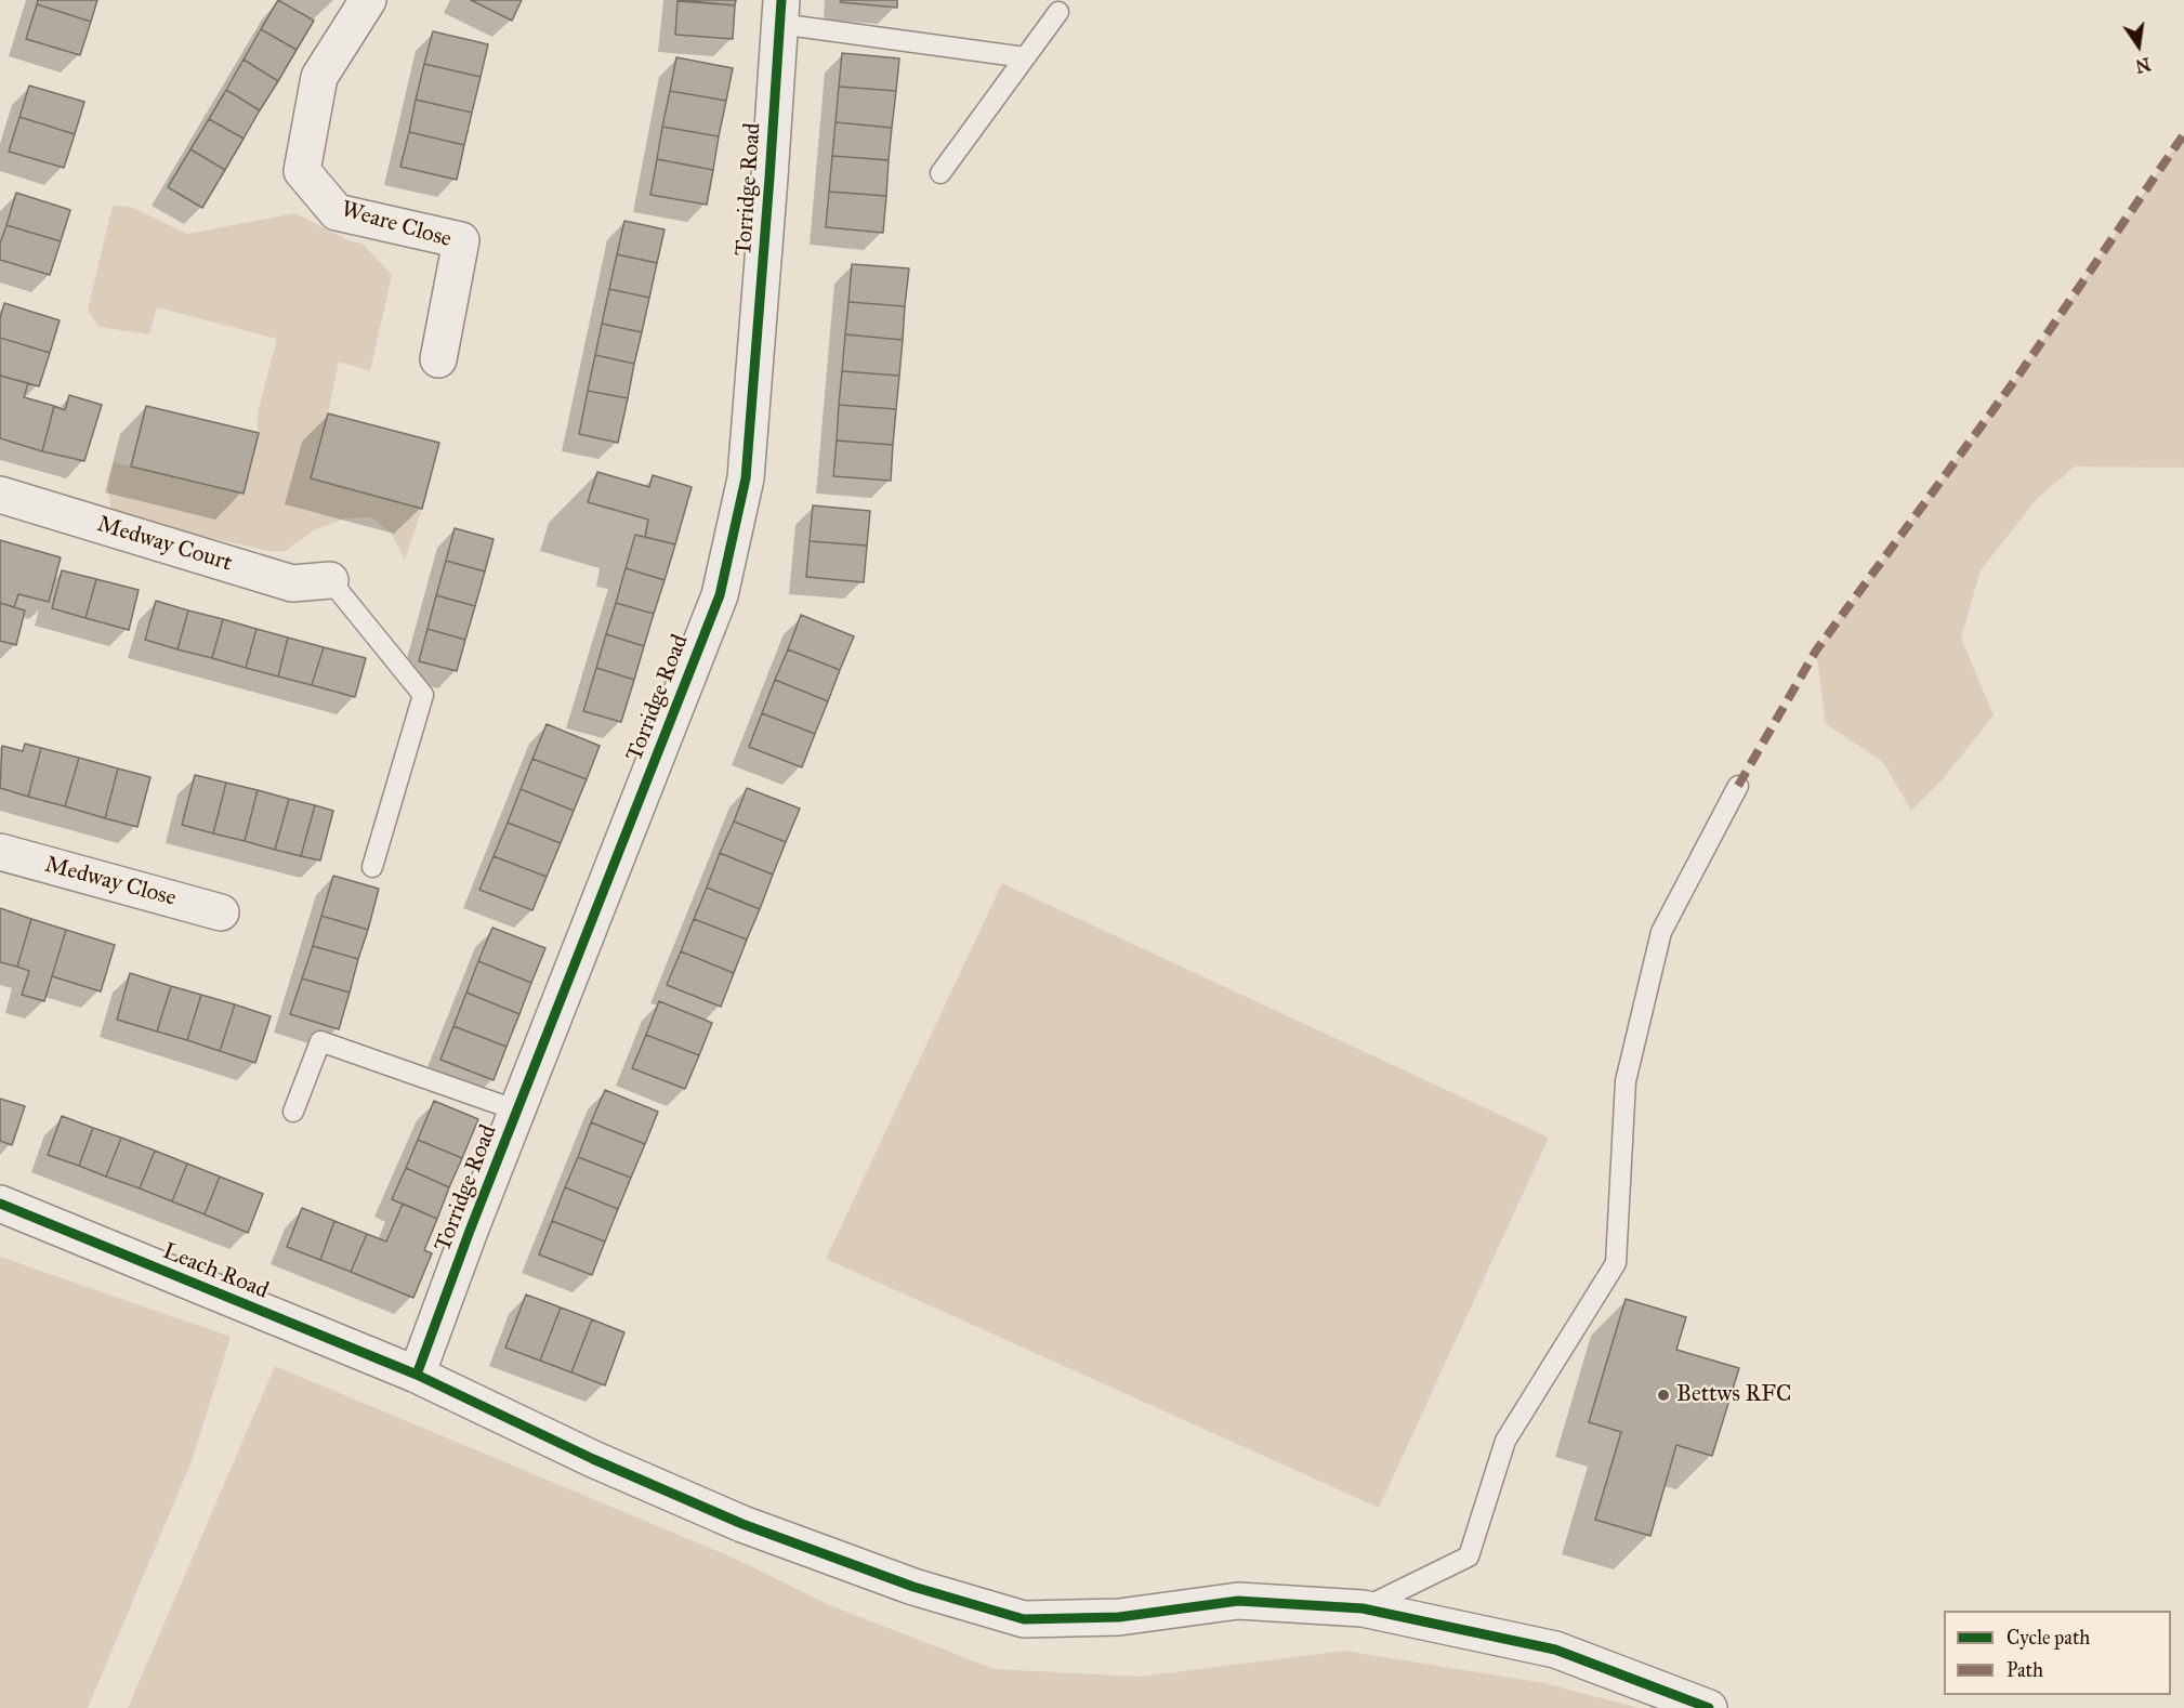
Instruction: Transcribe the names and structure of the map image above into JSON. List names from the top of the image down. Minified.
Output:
{"streets":{"street":["Torridge Road","Weare Close","Medway Court","Medway Close","Leach Road"]},"crossings":[["Torridge Road","Leach Road"]],"places":["Bettws RFC"],"legend":["Cycle path","Path"],"north":"bottom"}
